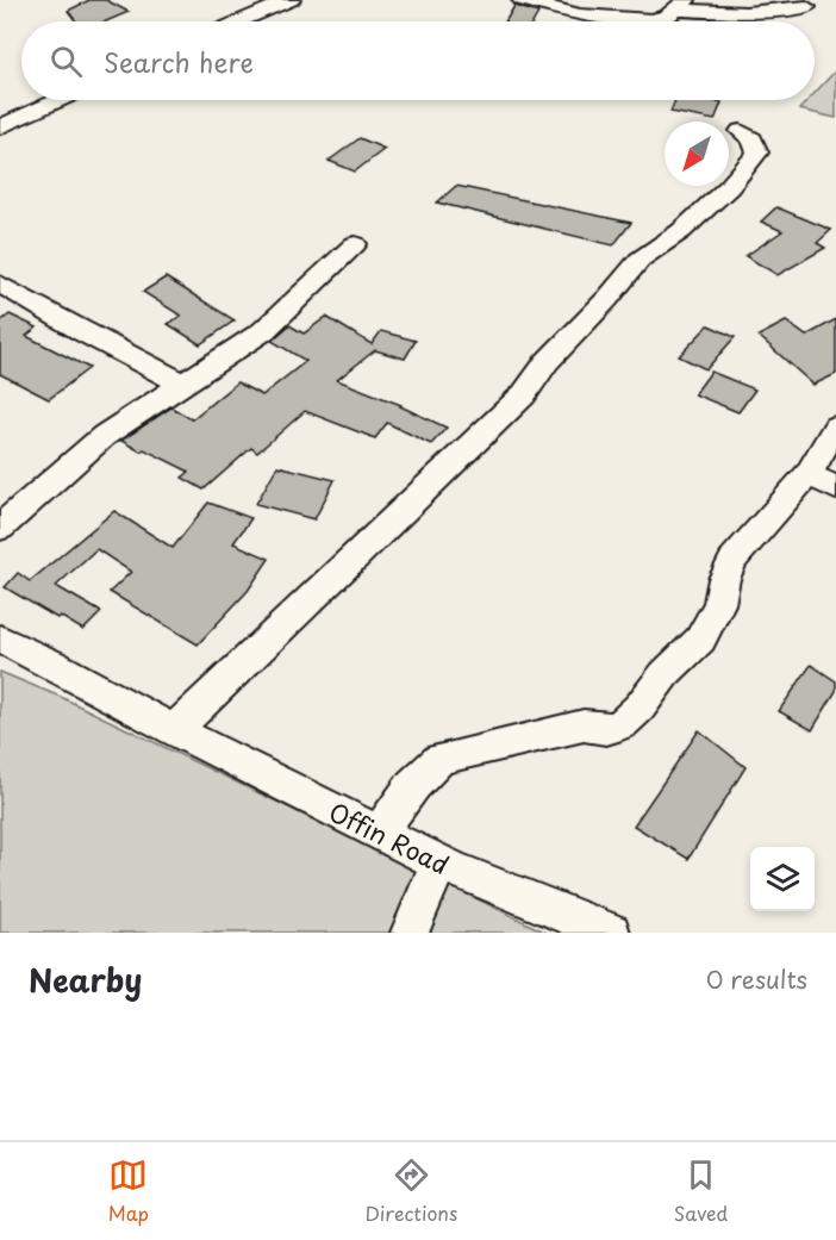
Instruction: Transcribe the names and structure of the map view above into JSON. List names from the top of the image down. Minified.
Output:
{"streets":{"street":["Offin Road"]},"north":"bottom left","page":{"search":"Search here","heading":["Nearby","0 results"],"nav":["Map","Directions","Saved"]}}
